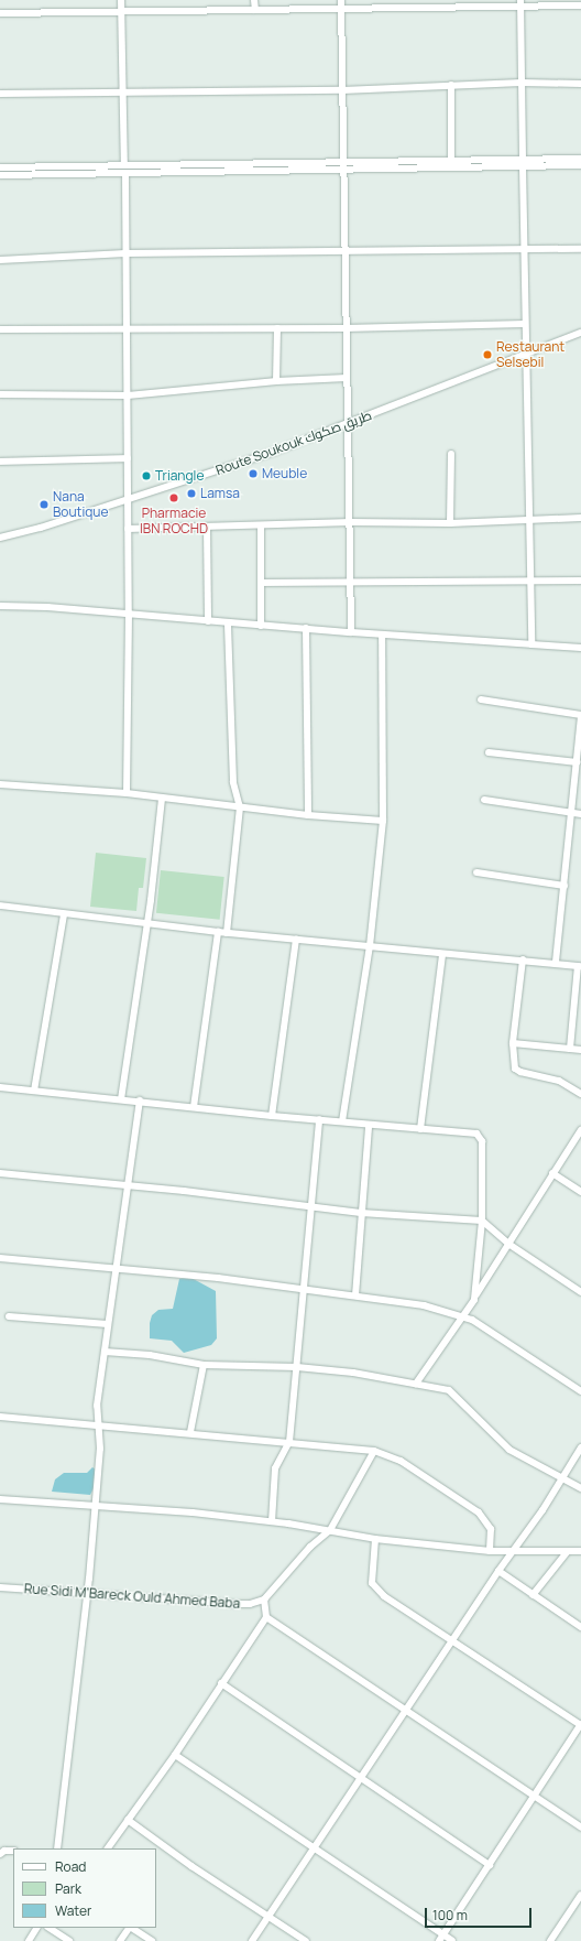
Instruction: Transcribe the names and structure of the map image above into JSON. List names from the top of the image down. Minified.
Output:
{"streets":{"street":["Route Soukouk طريق صكوك","Rue Sidi M'Bareck Ould Ahmed Baba"]},"places":["Restaurant Selsebil","Meuble","Triangle","Lamsa","Pharmacie IBN ROCHD","Nana Boutique"],"legend":["Road","Park","Water"],"scale_bar":"100 m"}
